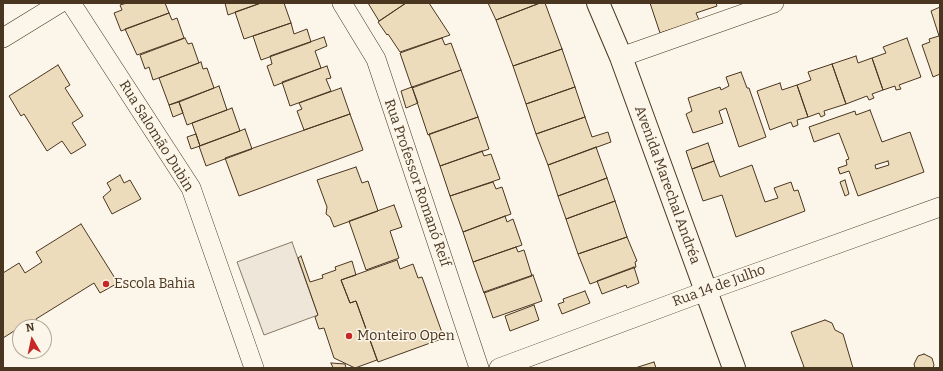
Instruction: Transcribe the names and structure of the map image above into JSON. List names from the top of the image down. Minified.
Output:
{"streets":{"street":["Rua Salomão Dubin","Rua Professor Romanó Reif","Avenida Marechal Andréa","Rua 14 de Julho"]},"crossings":[["Avenida Marechal Andréa","Rua 14 de Julho"]],"places":["Escola Bahia","Monteiro Open"],"north":"top"}
